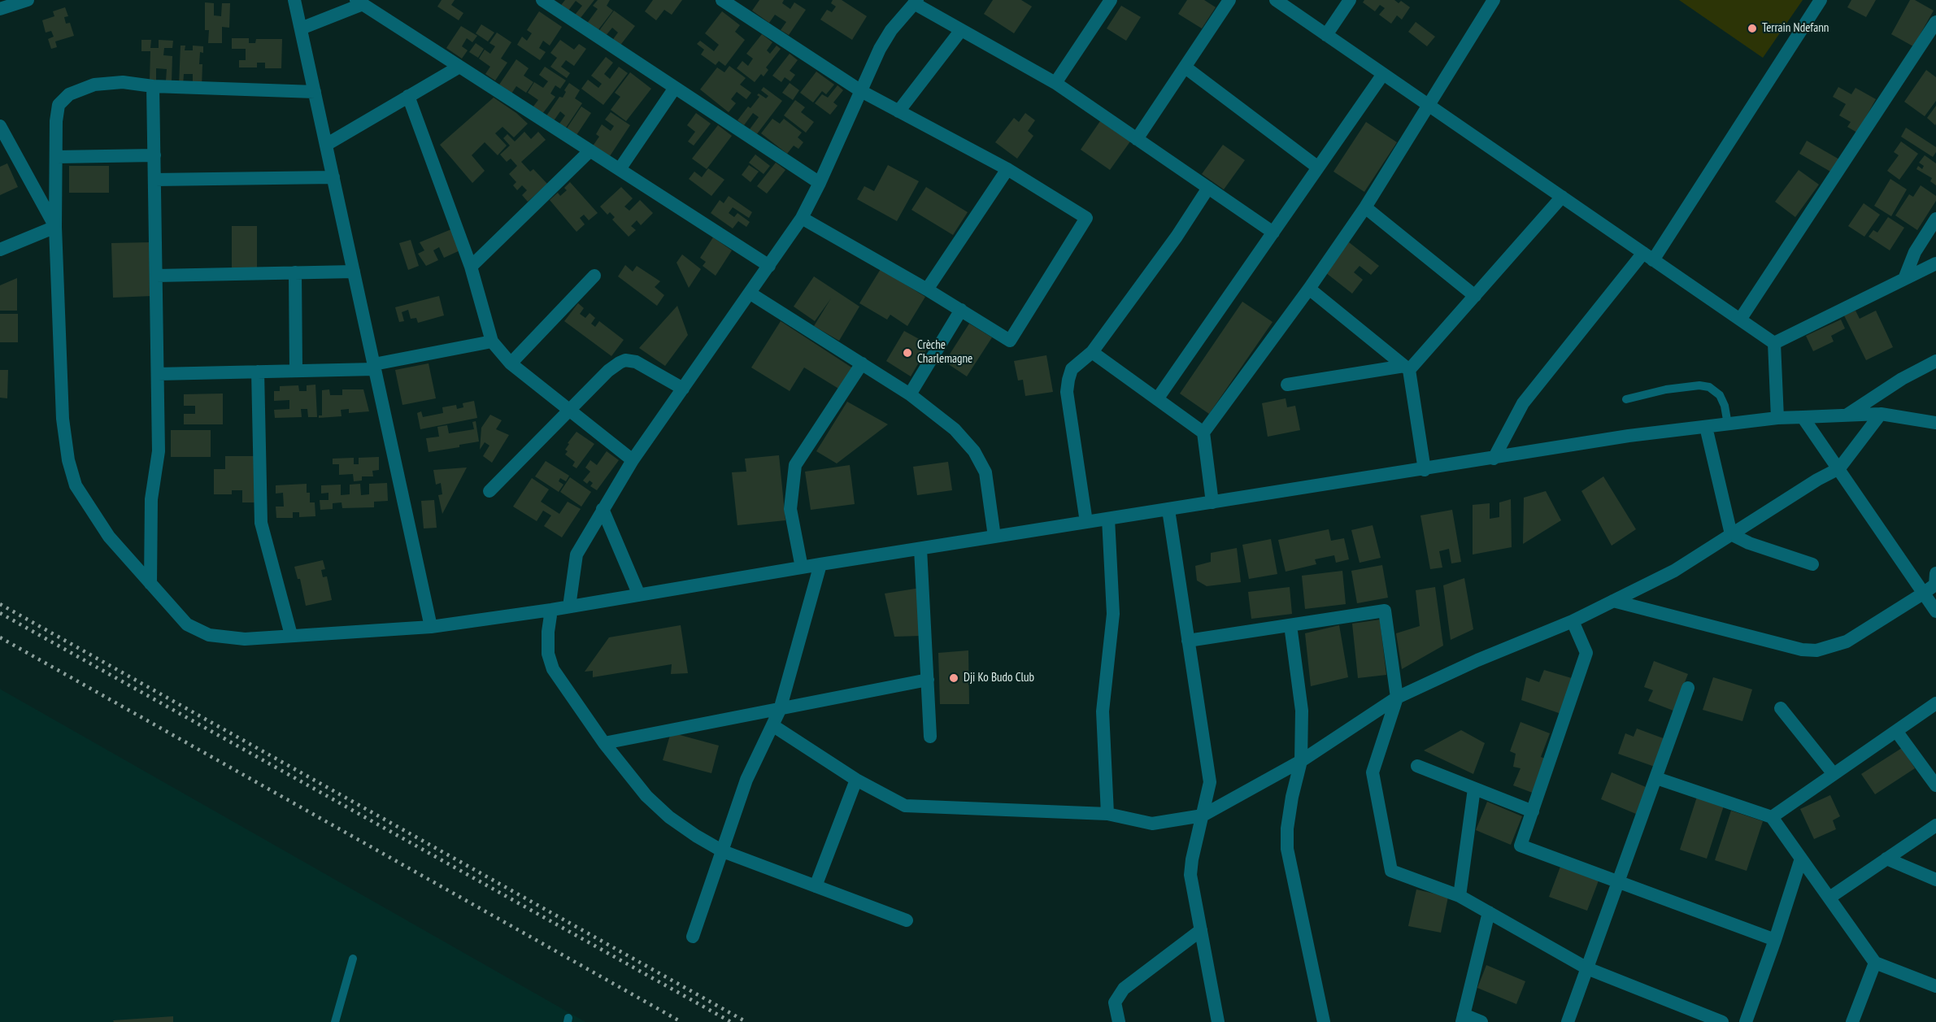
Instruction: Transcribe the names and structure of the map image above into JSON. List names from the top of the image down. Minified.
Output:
{"places":["Terrain Ndefann","Crèche Charlemagne","Dji Ko Budo Club"]}
